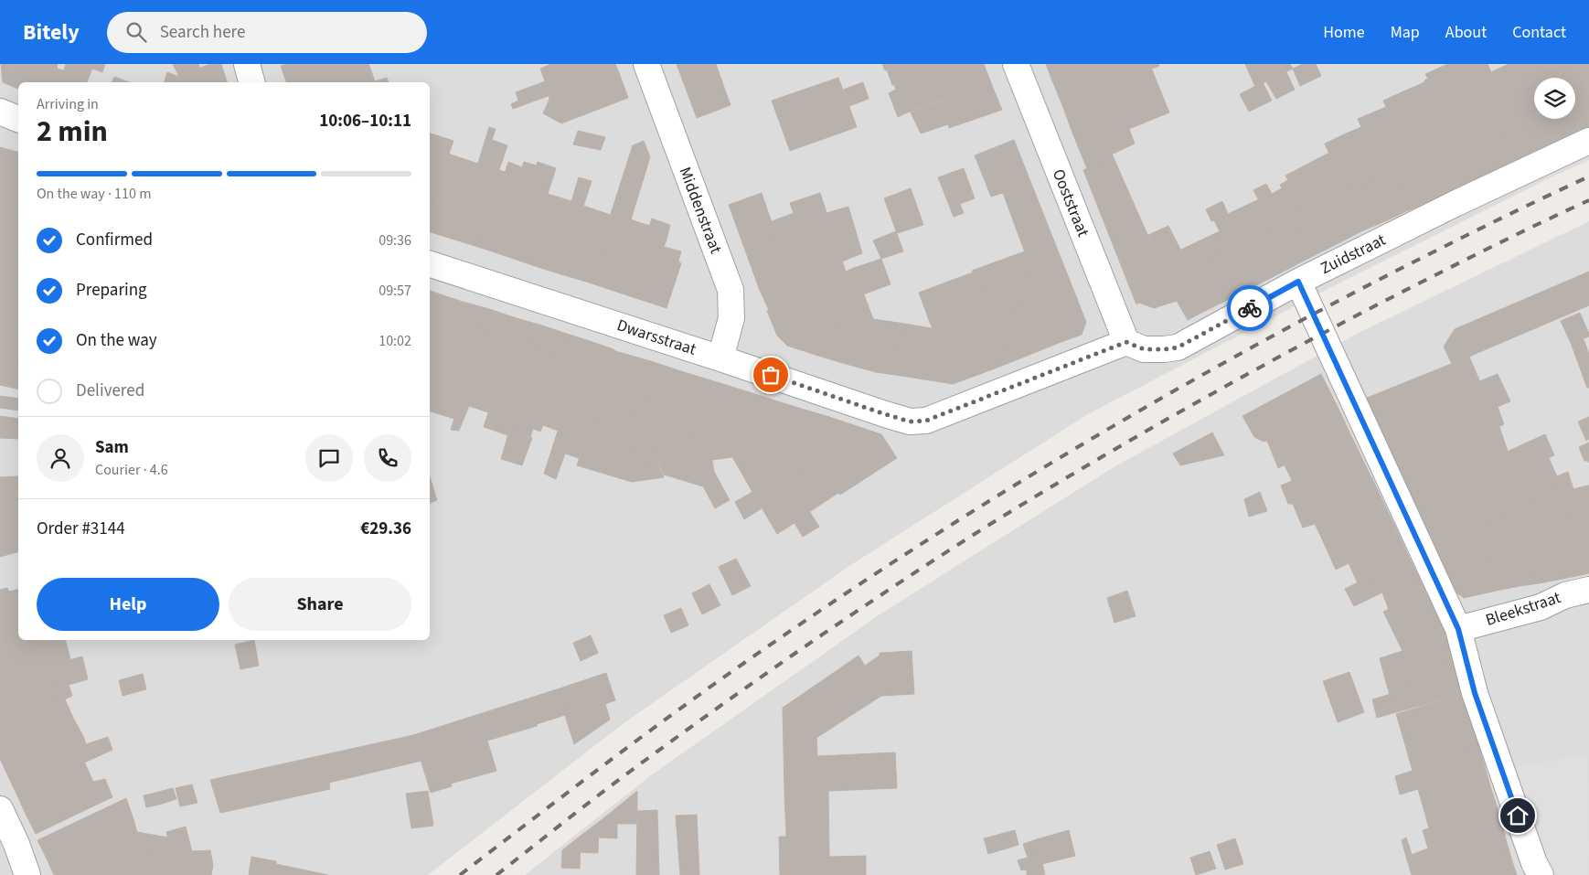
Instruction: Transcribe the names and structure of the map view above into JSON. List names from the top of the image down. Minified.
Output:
{"streets":{"street":["Ooststraat","Middenstraat","Zuidstraat","Dwarsstraat","Bleekstraat"]},"crossings":[["Ooststraat","Zuidstraat"],["Ooststraat","Dwarsstraat"],["Middenstraat","Dwarsstraat"],["Zuidstraat","Dwarsstraat"]],"page":{"header":"Bitely","search":"Search here","nav":["Home","Map","About","Contact"],"heading":["2 min","Arriving in","10:06–10:11"],"panel":["Sam","Courier · 4.6","Order #3144","€29.36"],"bar":"On the way · 110 m","list":[["Confirmed","09:36"],["Preparing","09:57"],["On the way","10:02"],"Delivered"],"buttons":["Help","Share"]}}
